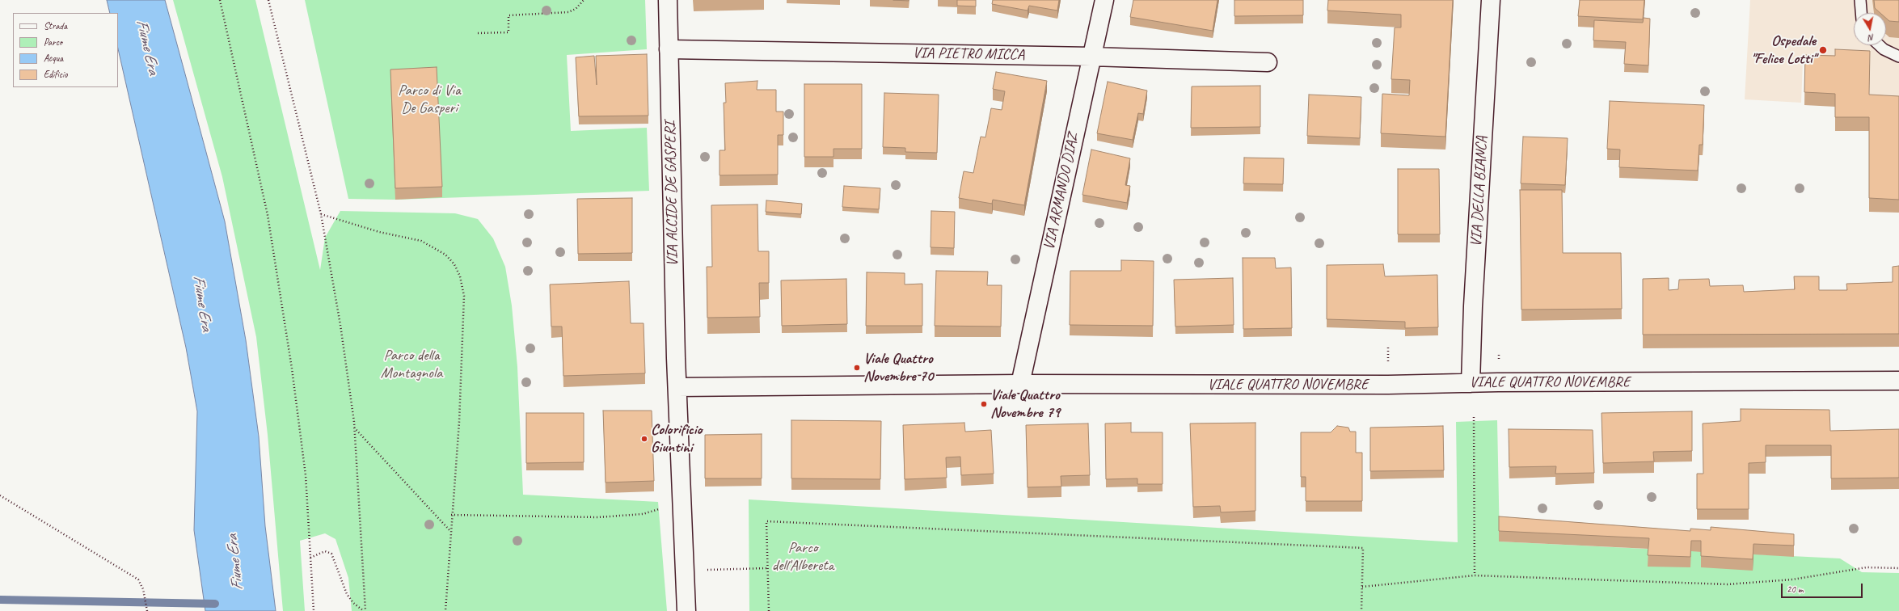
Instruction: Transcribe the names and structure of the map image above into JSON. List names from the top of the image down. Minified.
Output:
{"streets":{"street":["VIA PIETRO MICCA","VIA ARMANDO DIAZ","VIA DELLA BIANCA","VIA ALCIDE DE GASPERI","VIALE QUATTRO NOVEMBRE"]},"crossings":[["VIA PIETRO MICCA","VIA ARMANDO DIAZ"],["VIA PIETRO MICCA","VIA ALCIDE DE GASPERI"],["VIA ARMANDO DIAZ","VIALE QUATTRO NOVEMBRE"],["VIA DELLA BIANCA","VIALE QUATTRO NOVEMBRE"],["VIA ALCIDE DE GASPERI","VIALE QUATTRO NOVEMBRE"]],"water":["Fiume Era"],"parks":["Parco di Via De Gasperi","Parco della Montagnola","Parco dell'Albereta"],"places":["Ospedale \"Felice Lotti\"","Viale Quattro Novembre 70","Viale Quattro Novembre 79","Colorificio Giuntini"],"legend":["Strada","Parco","Acqua","Edificio"],"scale_bar":"20 m","north":"bottom"}
